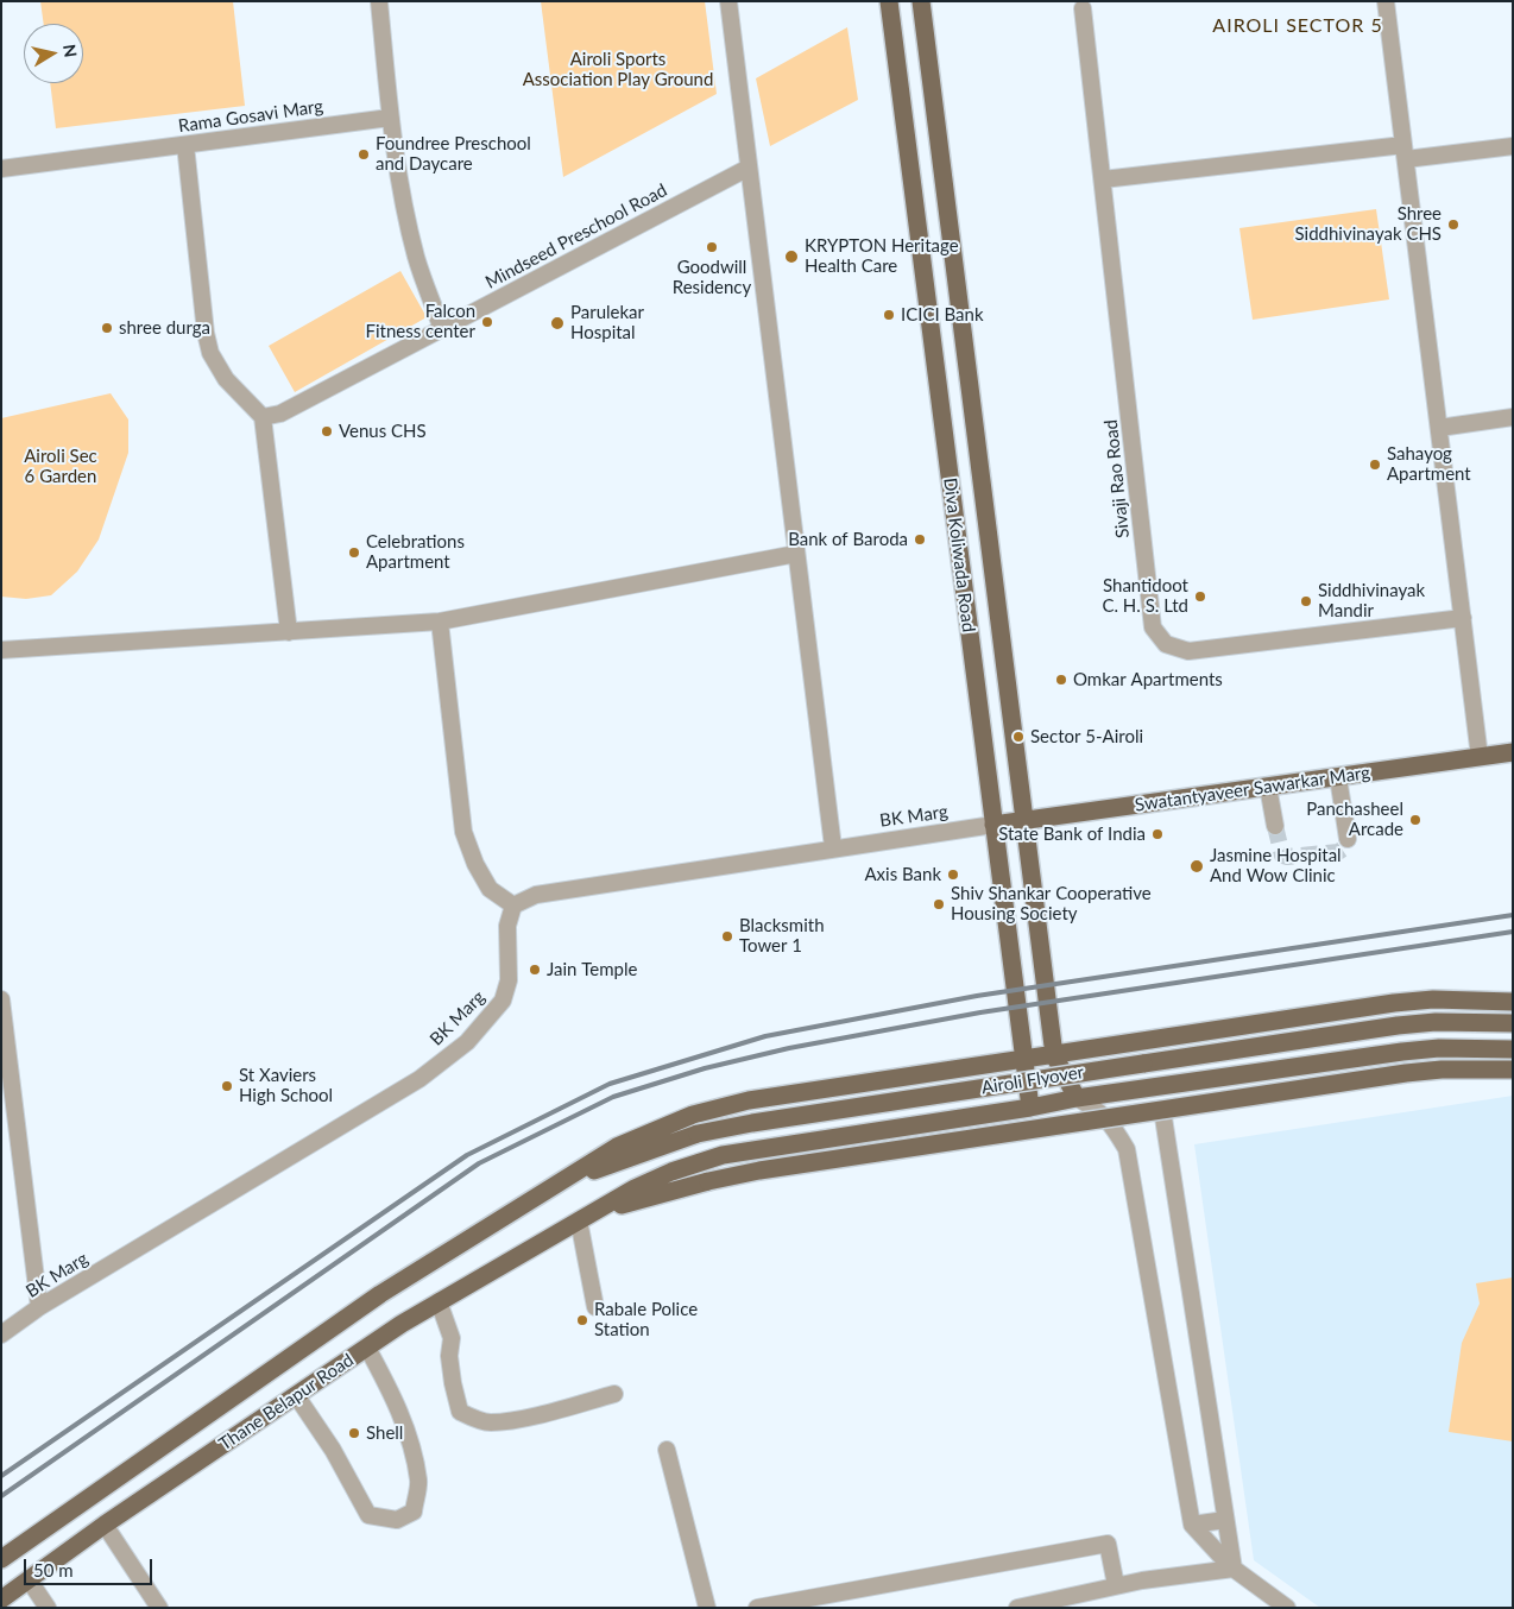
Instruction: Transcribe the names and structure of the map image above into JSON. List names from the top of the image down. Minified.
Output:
{"streets":{"main road":["Diva Koliwada Road","Swatantyaveer Sawarkar Marg","Airoli Flyover","Thane Belapur Road"],"street":["Rama Gosavi Marg","Mindseed Preschool Road","Sivaji Rao Road","BK Marg"]},"crossings":[["Diva Koliwada Road","Swatantyaveer Sawarkar Marg"],["Diva Koliwada Road","BK Marg"],["Swatantyaveer Sawarkar Marg","BK Marg"],["Airoli Flyover","Thane Belapur Road"]],"districts":["AIROLI SECTOR 5"],"parks":["Airoli Sports Association Play Ground","Airoli Sec 6 Garden"],"places":["Foundree Preschool and Daycare","Shree Siddhivinayak CHS","Goodwill Residency","KRYPTON Heritage Health Care","ICICI Bank","Falcon Fitness center","Parulekar Hospital","shree durga","Venus CHS","Sahayog Apartment","Bank of Baroda","Celebrations Apartment","Shantidoot C. H. S. Ltd","Siddhivinayak Mandir","Omkar Apartments","Sector 5-Airoli","Panchasheel Arcade","State Bank of India","Jasmine Hospital And Wow Clinic","Axis Bank","Shiv Shankar Cooperative Housing Society","Blacksmith Tower 1","Jain Temple","St Xaviers High School","Rabale Police Station","Shell"],"scale_bar":"50 m","north":"right"}
